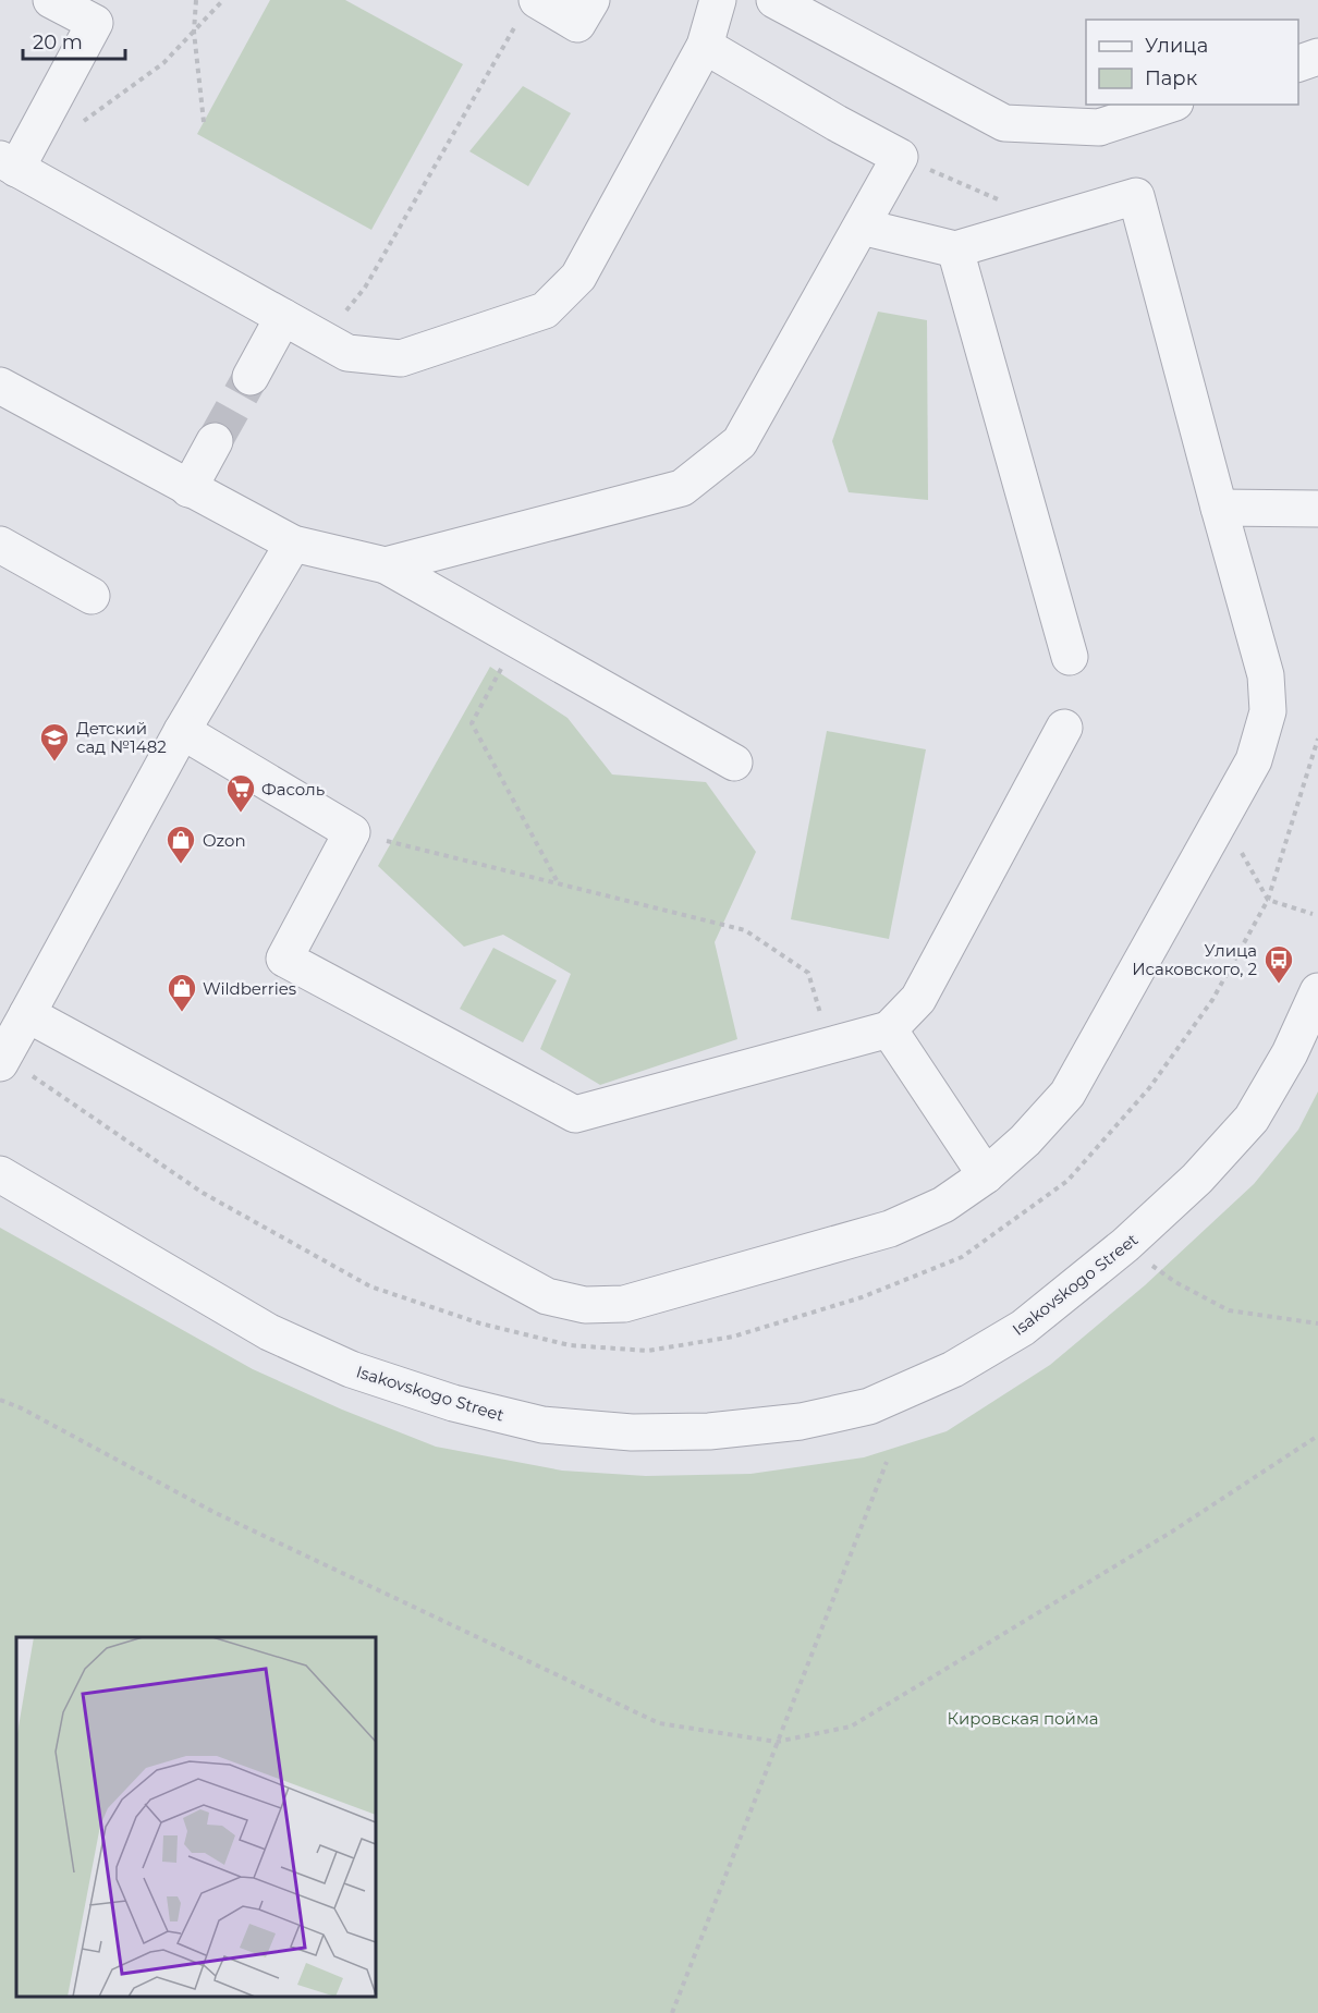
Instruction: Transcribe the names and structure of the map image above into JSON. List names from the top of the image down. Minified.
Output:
{"streets":{"street":["Isakovskogo Street"]},"parks":["Кировская пойма"],"places":{"school or university":["Детский сад №1482"],"supermarket":["Фасоль"],"shop":["Ozon","Wildberries"],"bus stop":["Улица Исаковского, 2"]},"legend":["Улица","Парк"],"scale_bar":"20 m"}
